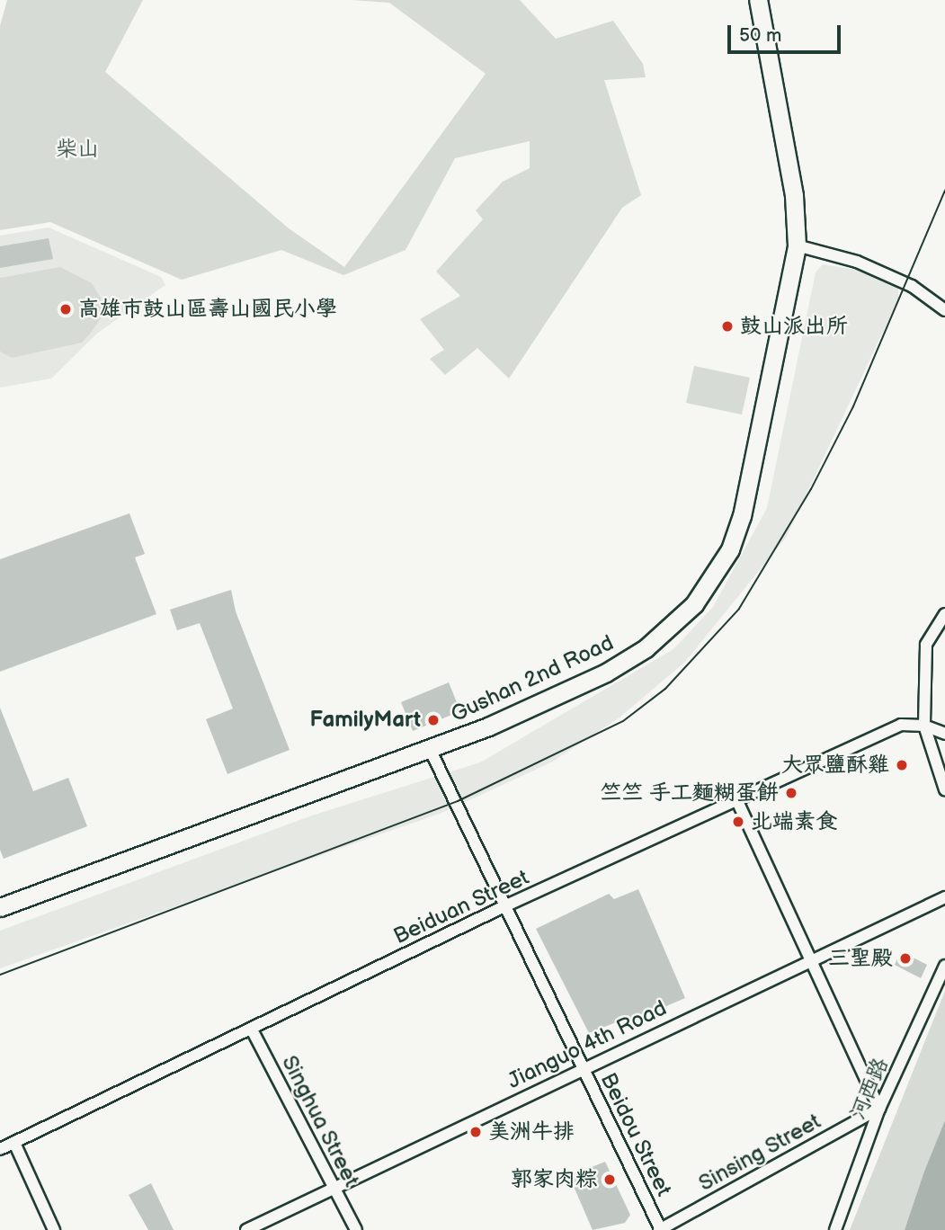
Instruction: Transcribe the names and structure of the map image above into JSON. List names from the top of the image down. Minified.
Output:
{"streets":{"street":["Gushan 2nd Road","Beiduan Street","Jianguo 4th Road","河西路","Singhua Street","Beidou Street","Sinsing Street"]},"crossings":[["Gushan 2nd Road","Beidou Street"],["Beiduan Street","Singhua Street"],["Beiduan Street","Beidou Street"],["Jianguo 4th Road","Singhua Street"],["Jianguo 4th Road","Beidou Street"],["河西路","Sinsing Street"],["Beidou Street","Sinsing Street"]],"parks":["柴山"],"places":["高雄市鼓山區壽山國民小學","鼓山派出所","FamilyMart","大眾鹽酥雞","竺竺 手工麵糊蛋餅","北端素食","三聖殿","美洲牛排","郭家肉粽"],"scale_bar":"50 m"}
